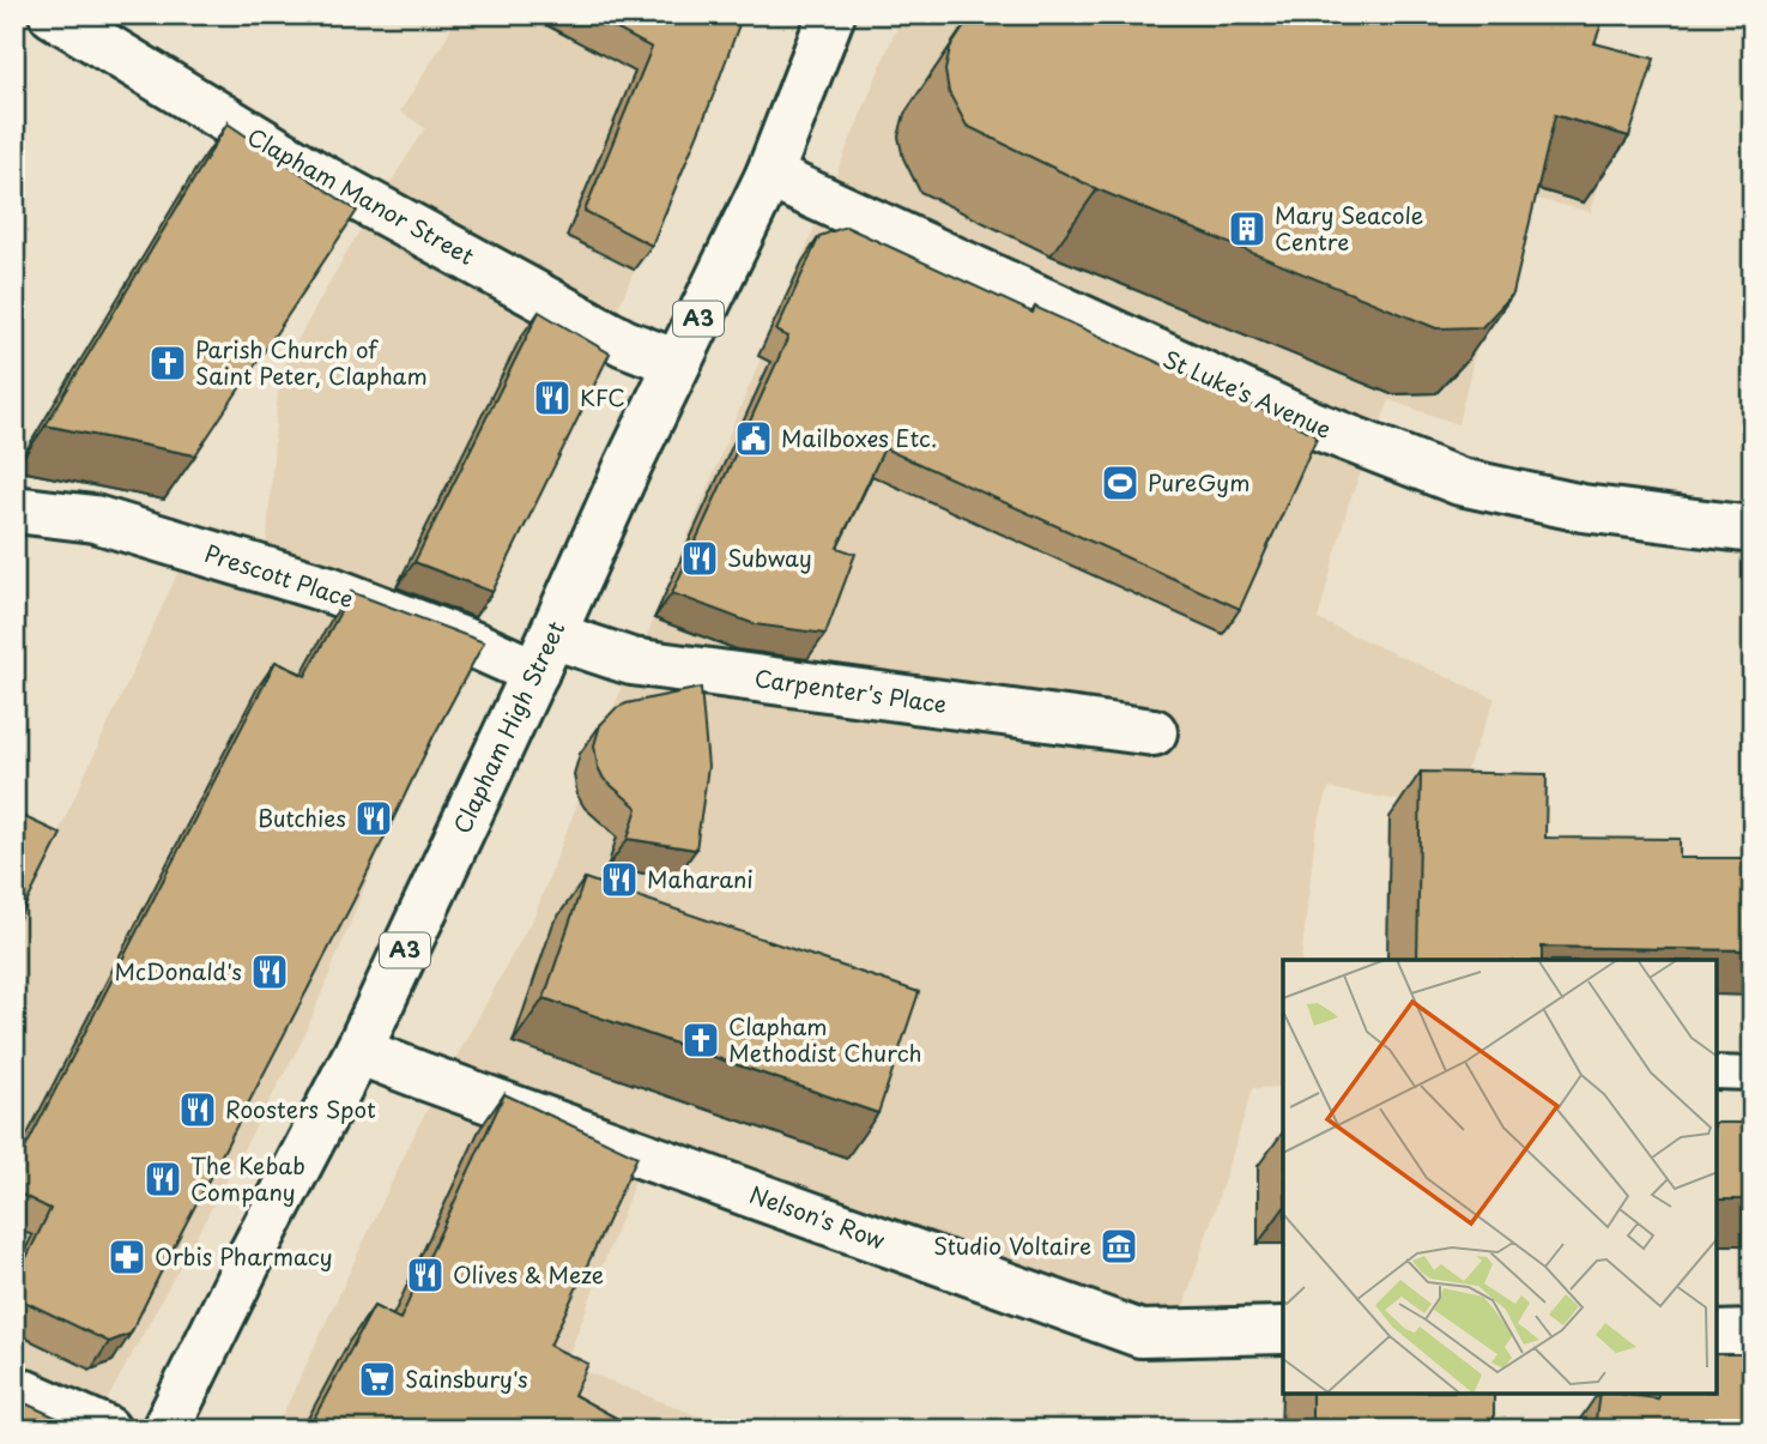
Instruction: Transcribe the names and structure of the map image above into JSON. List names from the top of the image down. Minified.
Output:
{"streets":{"main road":["Clapham Manor Street","A3","St Luke's Avenue","Prescott Place","Carpenter's Place","Clapham High Street","Nelson's Row"]},"crossings":[["Clapham Manor Street","Clapham High Street"],["St Luke's Avenue","Clapham High Street"],["Prescott Place","Carpenter's Place"],["Prescott Place","Clapham High Street"],["Carpenter's Place","Clapham High Street"],["Clapham High Street","Nelson's Row"]],"places":{"building":["Mary Seacole Centre"],"church":["Parish Church of Saint Peter, Clapham","Clapham Methodist Church"],"restaurant":["KFC","Subway","Butchies","Maharani","McDonald's","Roosters Spot","The Kebab Company","Olives & Meze"],"public building":["Mailboxes Etc."],"sports":["PureGym"],"museum":["Studio Voltaire"],"pharmacy":["Orbis Pharmacy"],"supermarket":["Sainsbury's"]}}
